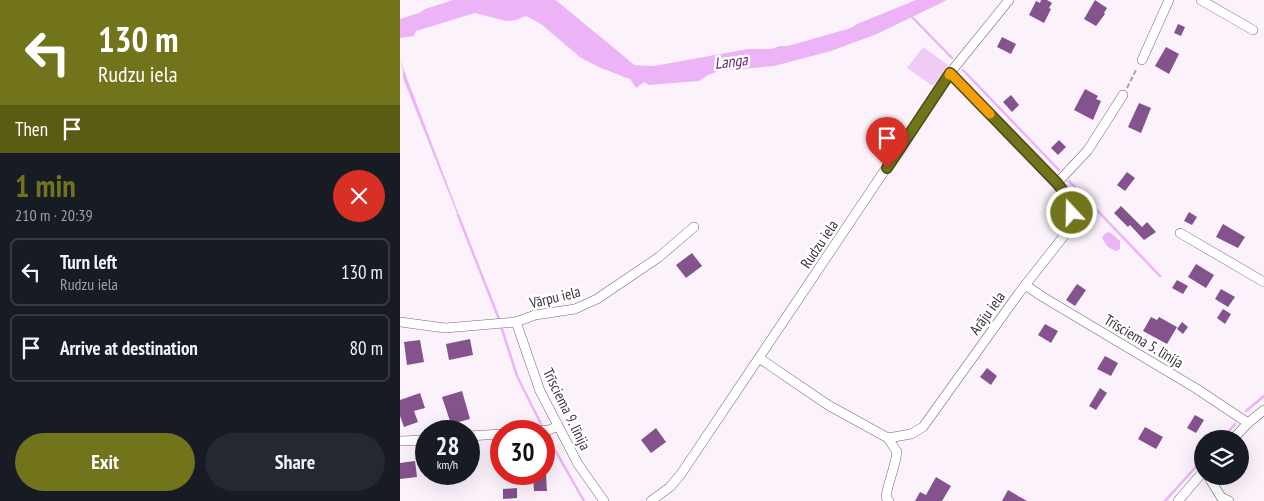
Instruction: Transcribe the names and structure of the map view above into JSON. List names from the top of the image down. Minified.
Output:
{"streets":{"street":["Rudzu iela","Vārpu iela","Arāju iela","Trīsciema 5. līnija","Trīsciema 9. līnija"]},"crossings":[["Rudzu iela","Arāju iela"],["Vārpu iela","Trīsciema 9. līnija"],["Arāju iela","Trīsciema 5. līnija"]],"water":["Langa"],"page":{"turn":["130 m","Rudzu iela"],"then":"Then","heading":["1 min","210 m · 20:39"],"list":[{"name":"Turn left","note":"Rudzu iela","value":"130 m"},{"name":"Arrive at destination","value":"80 m"}],"speed":"28 km/h","limit":"30","buttons":["Exit","Share"]}}
